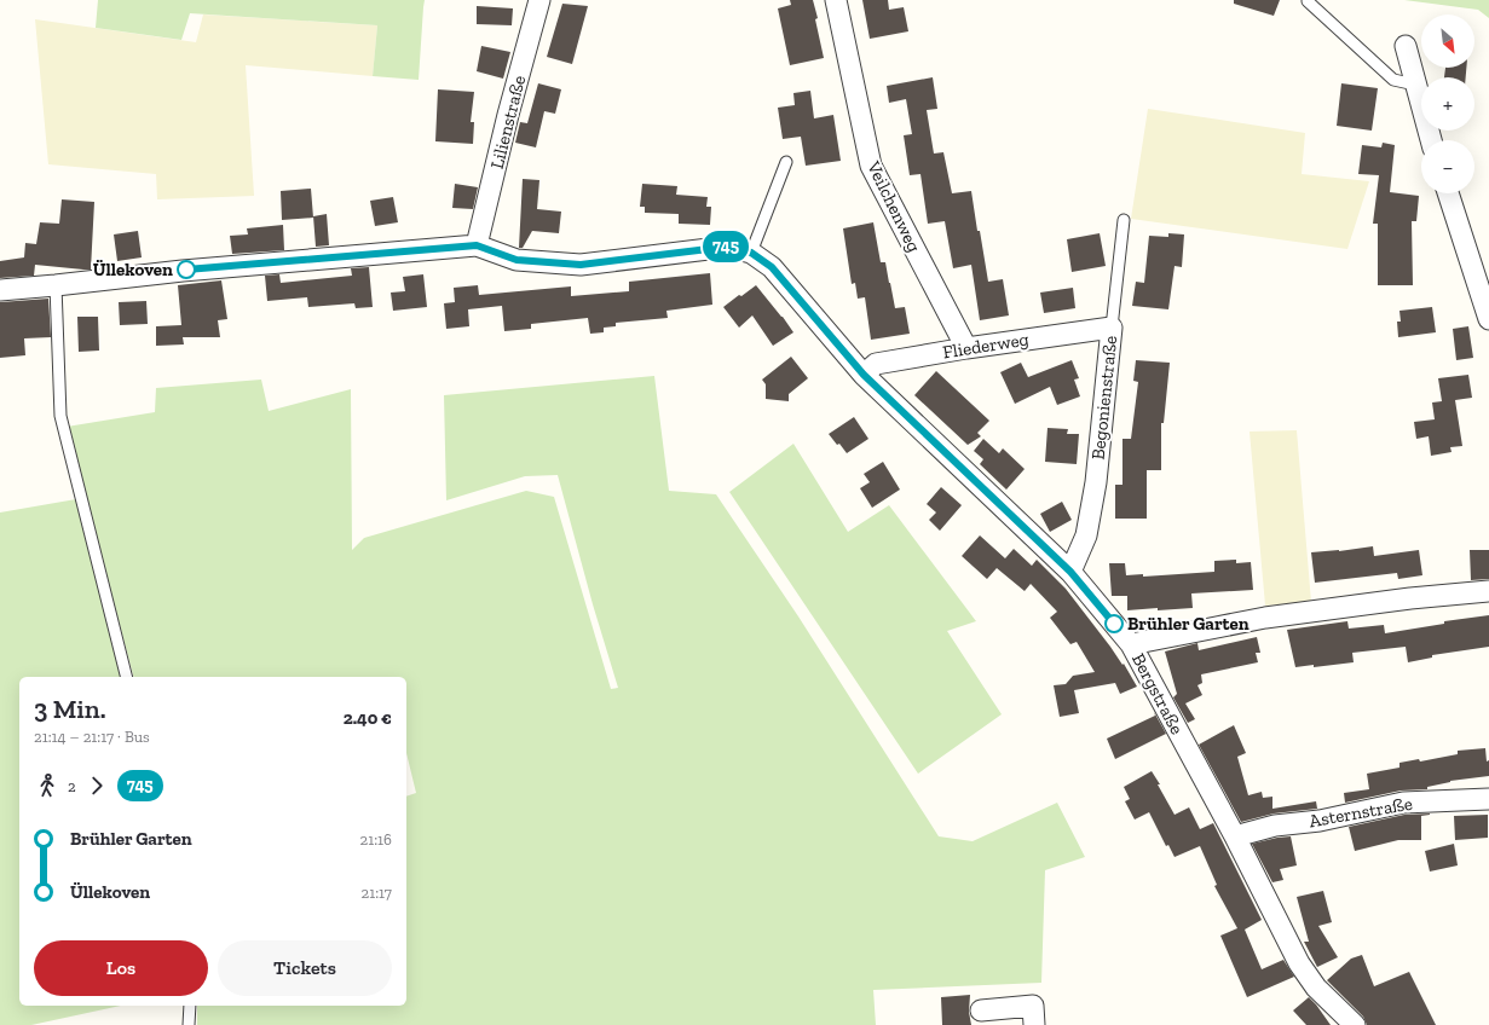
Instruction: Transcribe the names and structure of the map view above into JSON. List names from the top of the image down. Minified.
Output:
{"streets":{"street":["Lilienstraße","Veilchenweg","Fliederweg","Begonienstraße","Bergstraße","Asternstraße"]},"crossings":[["Lilienstraße","Bergstraße"],["Veilchenweg","Fliederweg"],["Fliederweg","Begonienstraße"],["Fliederweg","Bergstraße"],["Begonienstraße","Bergstraße"],["Bergstraße","Asternstraße"]],"places":["Üllekoven","Brühler Garten"],"lines":["bus line 745"],"north":"bottom right","page":{"on_map":"745","map_buttons":["+","−"],"heading":["3 Min.","21:14 – 21:17 · Bus","2.40 €"],"legs":["2","745"],"list":[{"name":"Brühler Garten","value":"21:16"},{"name":"Üllekoven","value":"21:17"}],"buttons":["Los","Tickets"]}}
